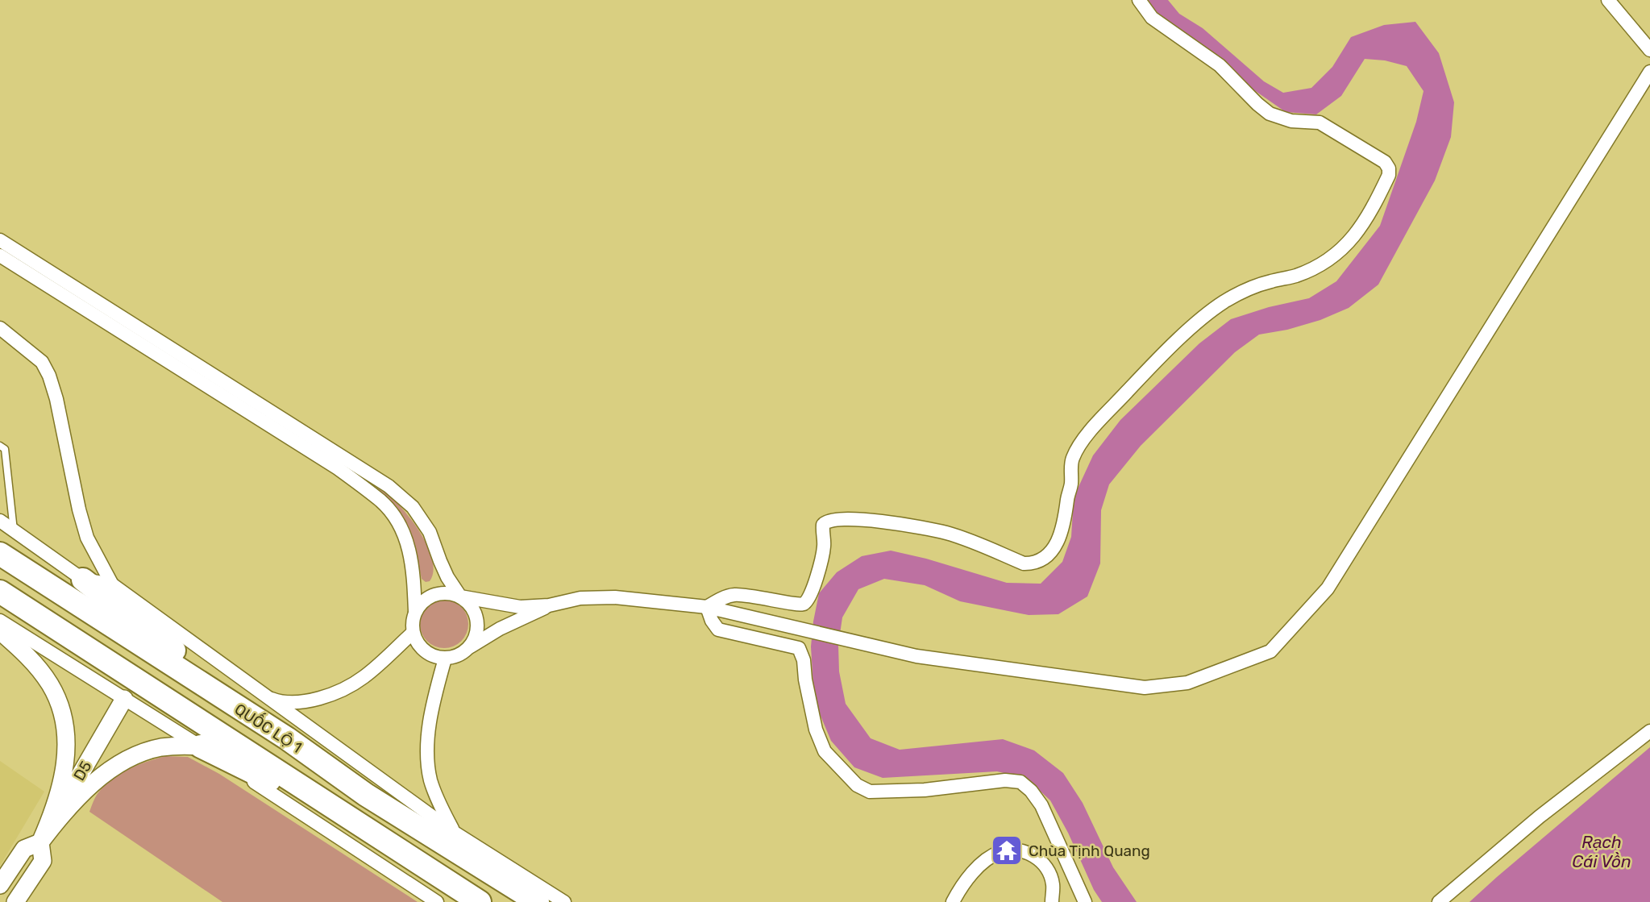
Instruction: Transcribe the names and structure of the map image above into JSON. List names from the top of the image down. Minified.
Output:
{"streets":{"highway":["QUỐC LỘ 1"],"street":["D5"]},"water":["Rạch Cái Vồn"],"places":{"temple":["Chùa Tịnh Quang"]}}
